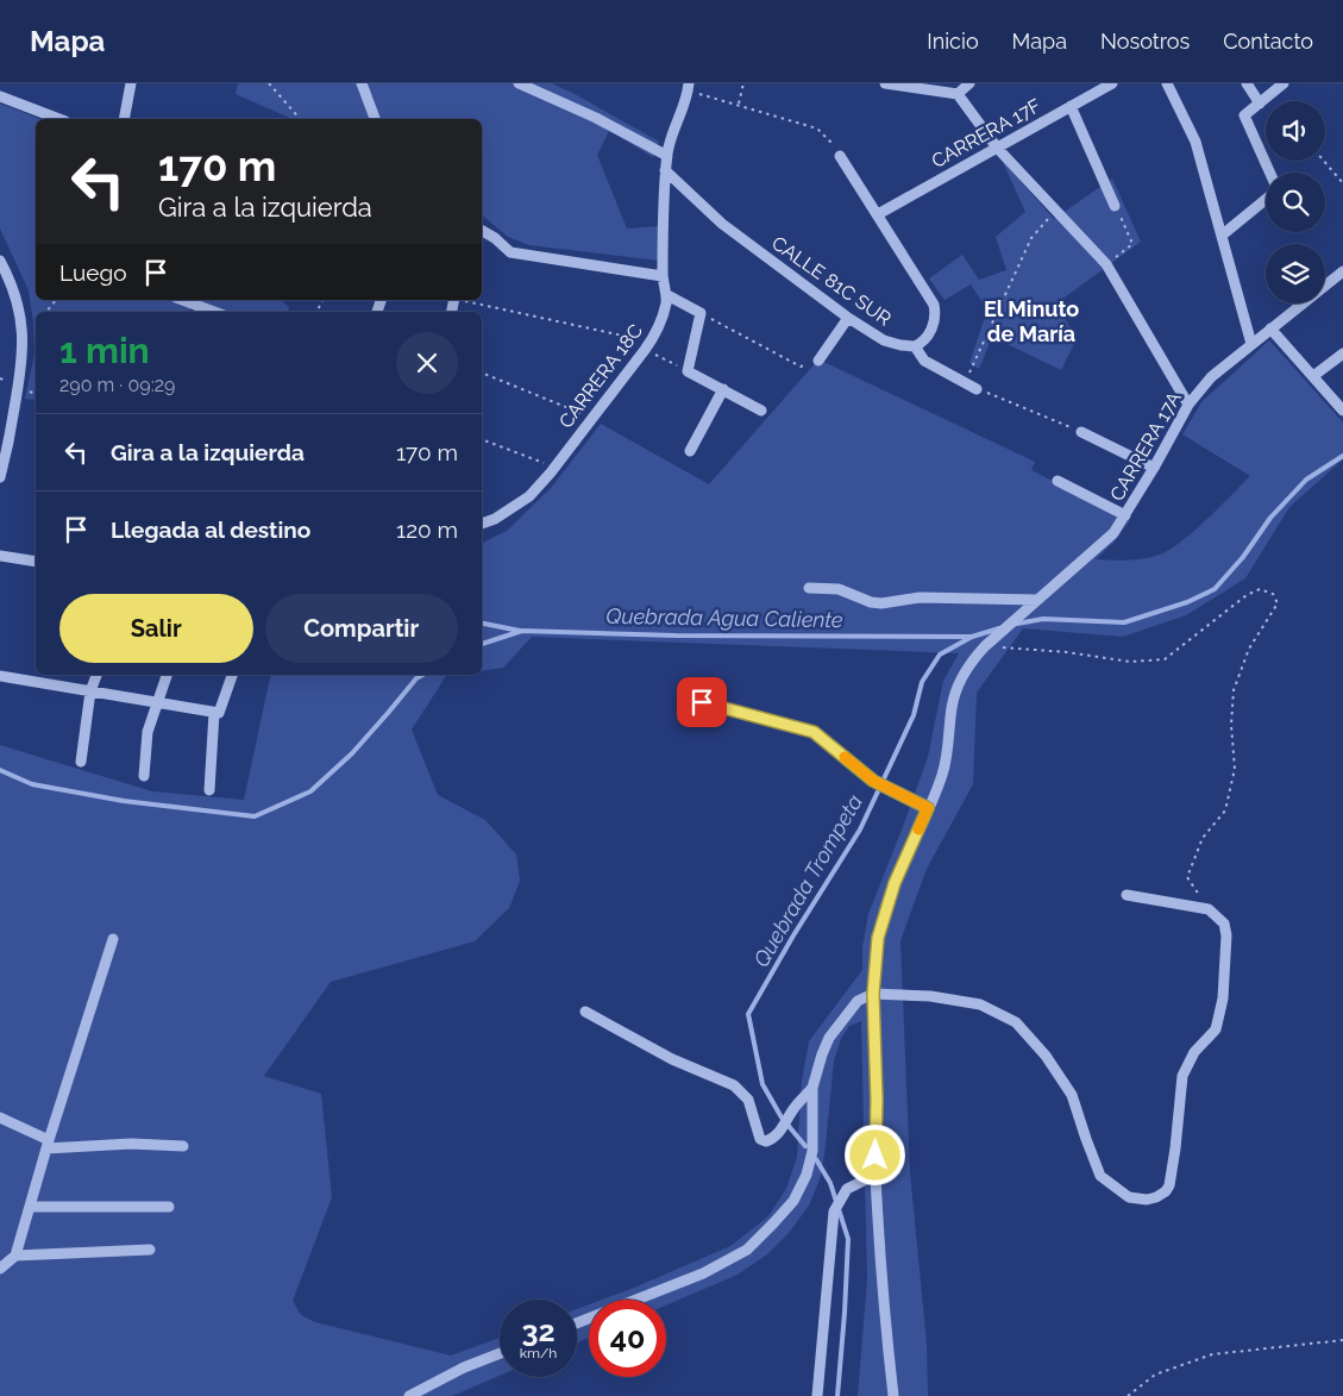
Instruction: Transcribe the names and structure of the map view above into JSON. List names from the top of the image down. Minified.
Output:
{"streets":{"street":["CARRERA 17F","CALLE 81C SUR","CARRERA 18C","CARRERA 17A"]},"districts":["El Minuto de María"],"water":["Quebrada Agua Caliente","Quebrada Trompeta"],"page":{"header":"Mapa","nav":["Inicio","Mapa","Nosotros","Contacto"],"turn":["170 m","Gira a la izquierda"],"then":"Luego","heading":["1 min","290 m · 09:29"],"list":[{"name":"Gira a la izquierda","value":"170 m"},{"name":"Llegada al destino","value":"120 m"}],"buttons":["Salir","Compartir"],"speed":"32 km/h","limit":"40"}}
